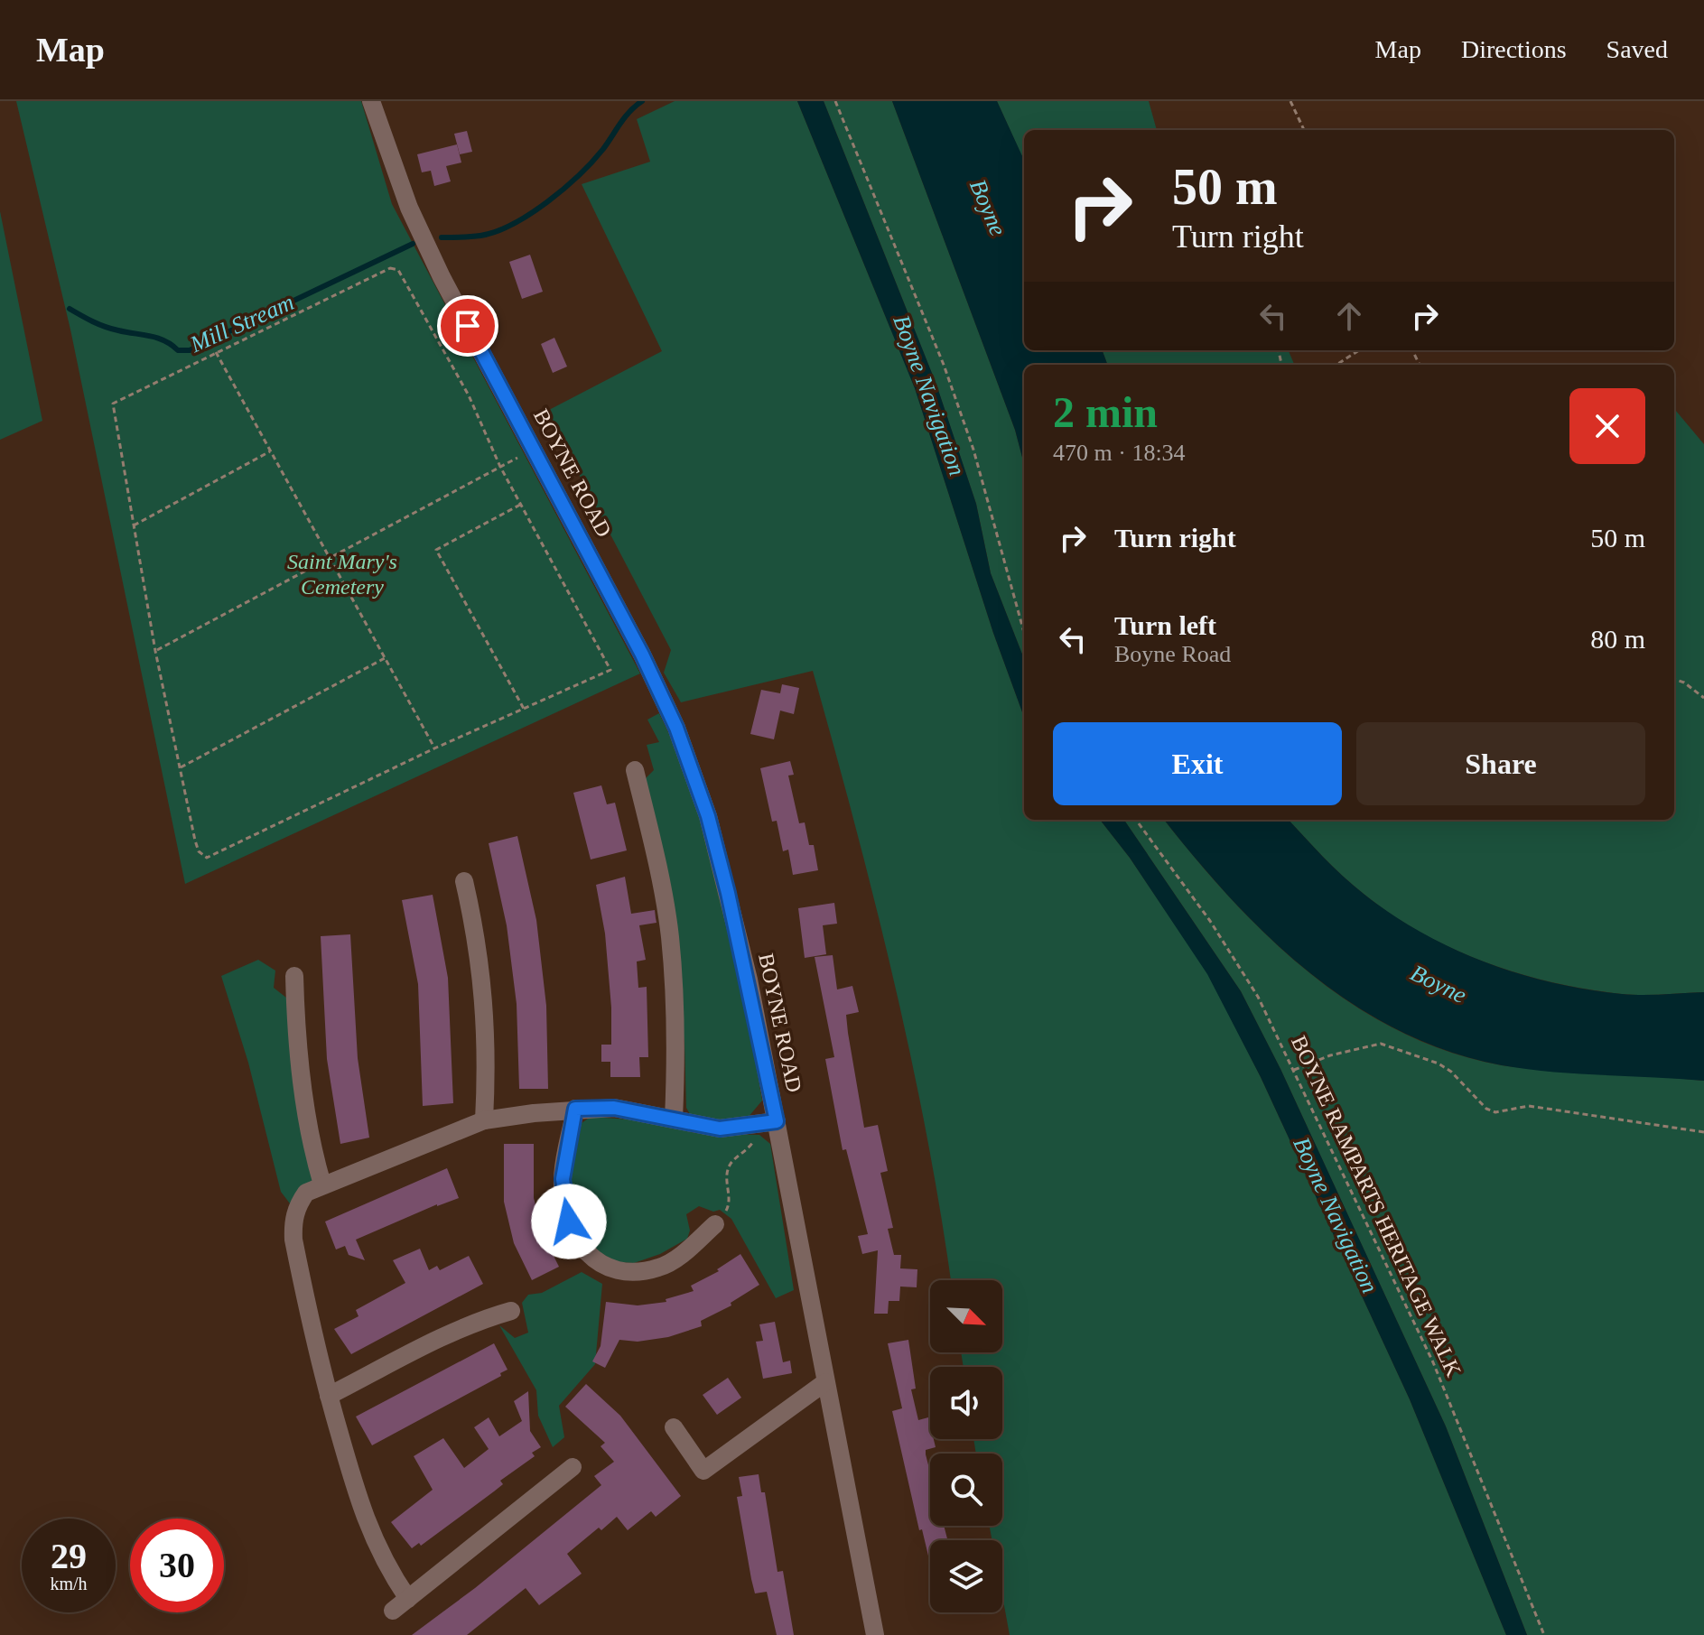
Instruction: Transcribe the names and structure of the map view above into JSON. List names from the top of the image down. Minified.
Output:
{"streets":{"street":["BOYNE ROAD"],"path":["BOYNE RAMPARTS HERITAGE WALK"]},"water":["Boyne","Mill Stream","Boyne Navigation"],"parks":["Saint Mary's Cemetery"],"north":"bottom right","page":{"header":"Map","nav":["Map","Directions","Saved"],"turn":["50 m","Turn right"],"heading":["2 min","470 m · 18:34"],"list":[{"name":"Turn right","value":"50 m"},{"name":"Turn left","note":"Boyne Road","value":"80 m"}],"buttons":["Exit","Share"],"speed":"29 km/h","limit":"30"}}
